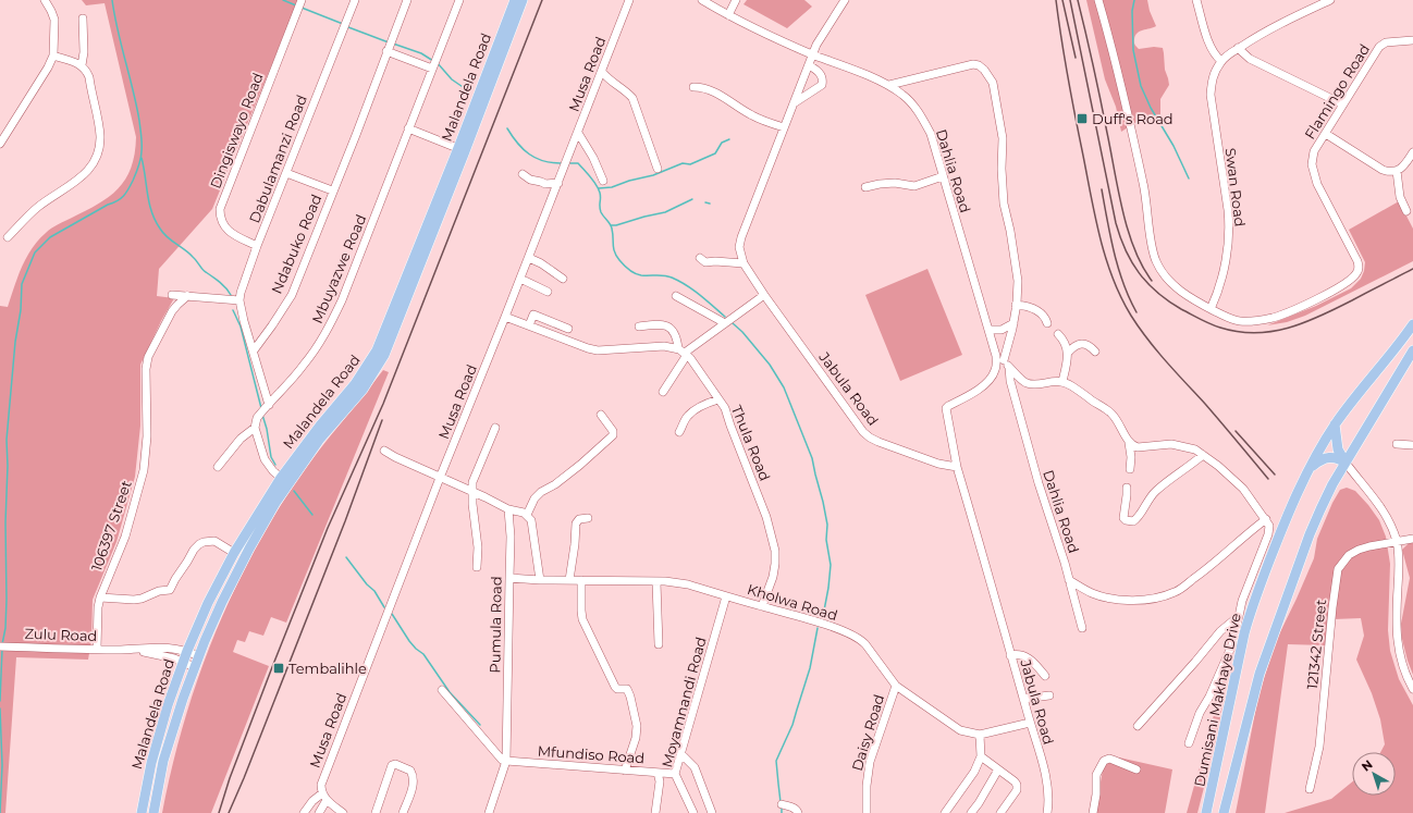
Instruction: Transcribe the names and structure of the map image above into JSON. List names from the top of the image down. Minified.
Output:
{"streets":{"main road":["Malandela Road","Dumisani Makhaye Drive"],"street":["Musa Road","Flamingo Road","Dingiswayo Road","Dabulamanzi Road","Dahlia Road","Swan Road","Ndabuko Road","Mbuyazwe Road","Jabula Road","Thula Road","106397 Street","Kholwa Road","Pumula Road","Zulu Road","121342 Street","Moyamnandi Road","Daisy Road","Mfundiso Road"]},"crossings":[["Malandela Road","Zulu Road"],["Flamingo Road","Swan Road"],["Dingiswayo Road","Dabulamanzi Road"],["Dabulamanzi Road","Ndabuko Road"],["Dabulamanzi Road","Mbuyazwe Road"],["Dahlia Road","Jabula Road"],["Jabula Road","Kholwa Road"],["Thula Road","Kholwa Road"],["106397 Street","Zulu Road"],["Kholwa Road","Pumula Road"],["Kholwa Road","Moyamnandi Road"],["Kholwa Road","Daisy Road"],["Pumula Road","Mfundiso Road"],["Moyamnandi Road","Mfundiso Road"]],"places":{"transit":["Duff's Road","Tembalihle"]},"north":"top left"}
